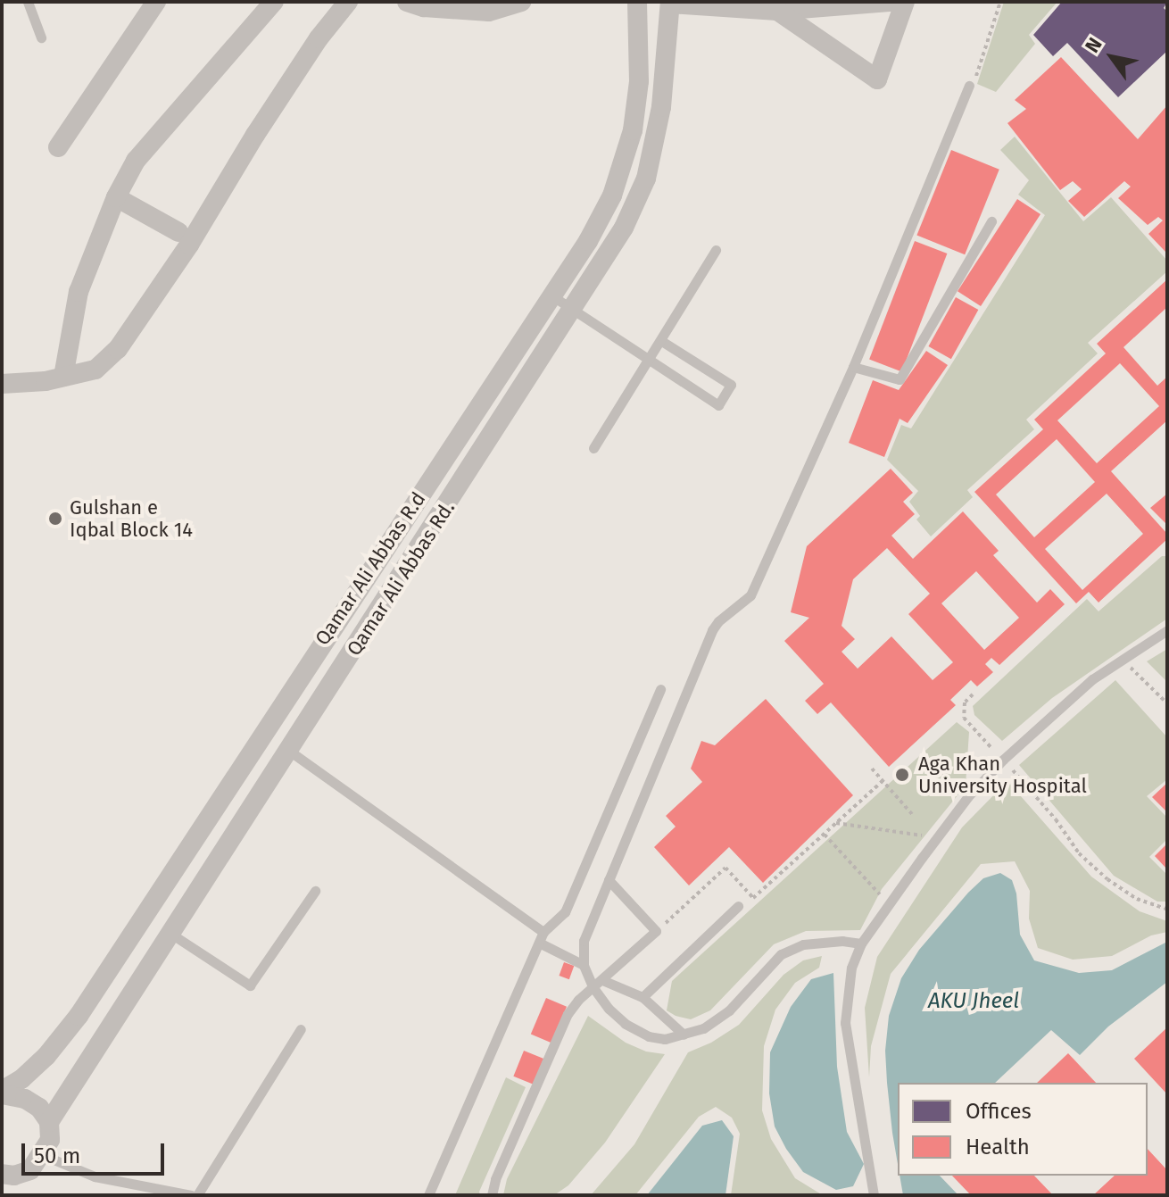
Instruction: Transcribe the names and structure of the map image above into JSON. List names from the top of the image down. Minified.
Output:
{"streets":{"street":["Qamar Ali Abbas R.d","Qamar Ali Abbas Rd."]},"water":["AKU Jheel"],"places":["Gulshan e Iqbal Block 14","Aga Khan University Hospital"],"legend":["Offices","Health"],"scale_bar":"50 m","north":"top left"}
